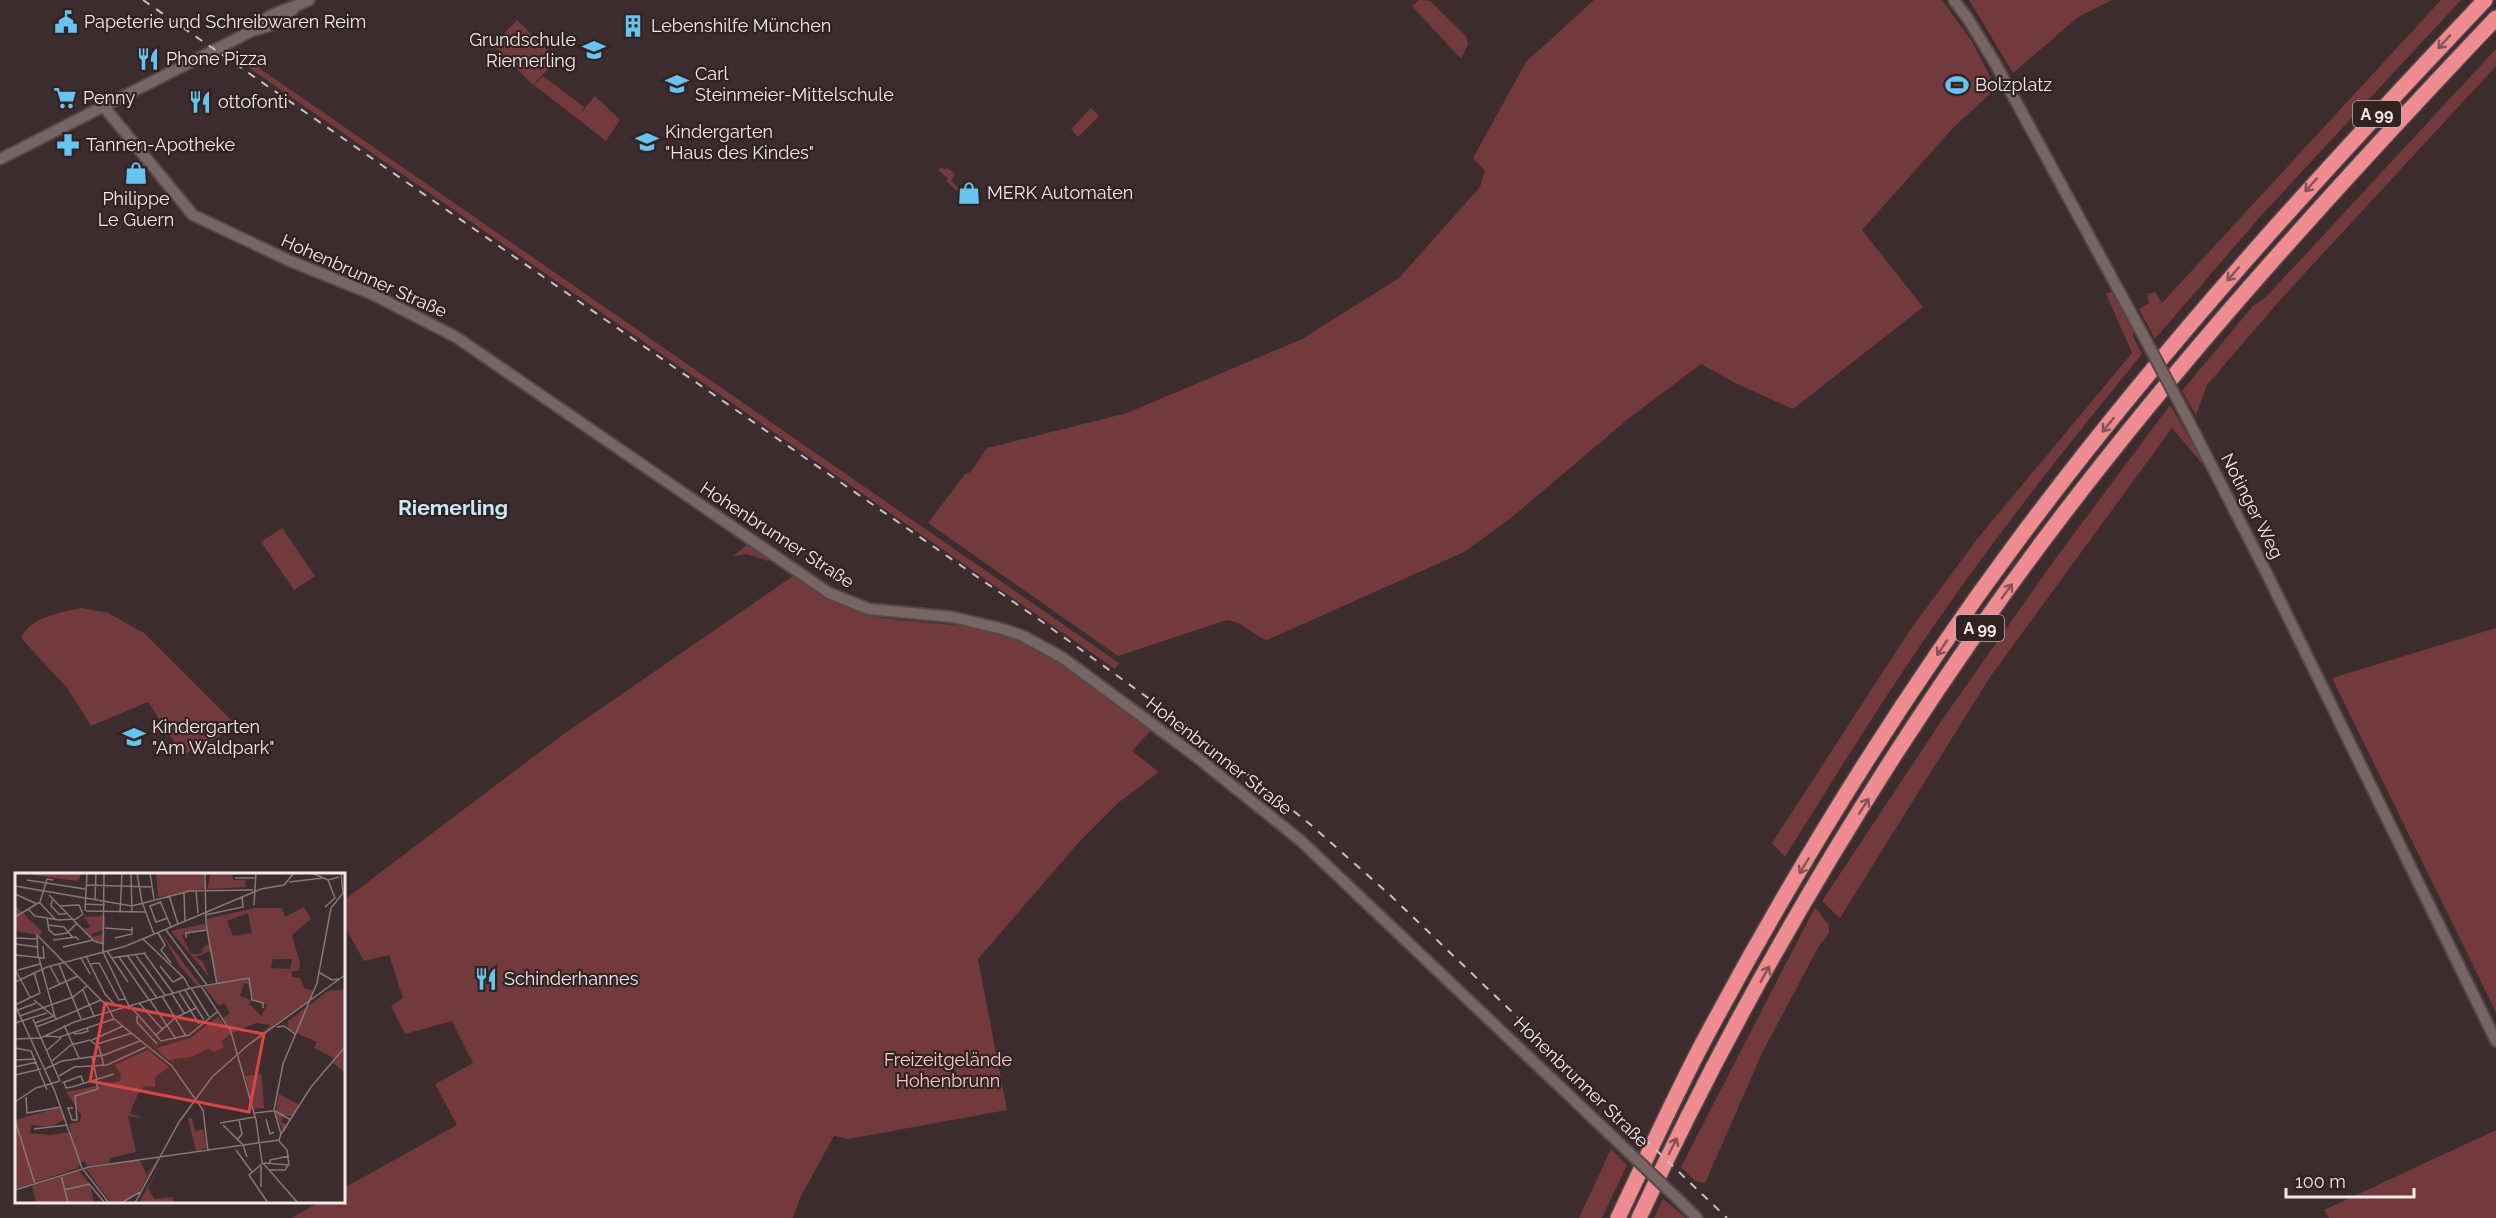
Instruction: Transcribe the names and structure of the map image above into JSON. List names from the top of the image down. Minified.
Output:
{"streets":{"highway":["A 99"],"street":["Hohenbrunner Straße","Notinger Weg"]},"districts":["Riemerling"],"parks":["Freizeitgelände Hohenbrunn"],"places":{"public building":["Papeterie und Schreibwaren Reim"],"building":["Lebenshilfe München"],"school or university":["Grundschule Riemerling","Carl Steinmeier-Mittelschule","Kindergarten \"Haus des Kindes\"","Kindergarten \"Am Waldpark\""],"restaurant":["Phone Pizza","ottofonti","Schinderhannes"],"sports":["Bolzplatz"],"supermarket":["Penny"],"pharmacy":["Tannen-Apotheke"],"shop":["Philippe Le Guern","MERK Automaten"]},"scale_bar":"100 m"}
